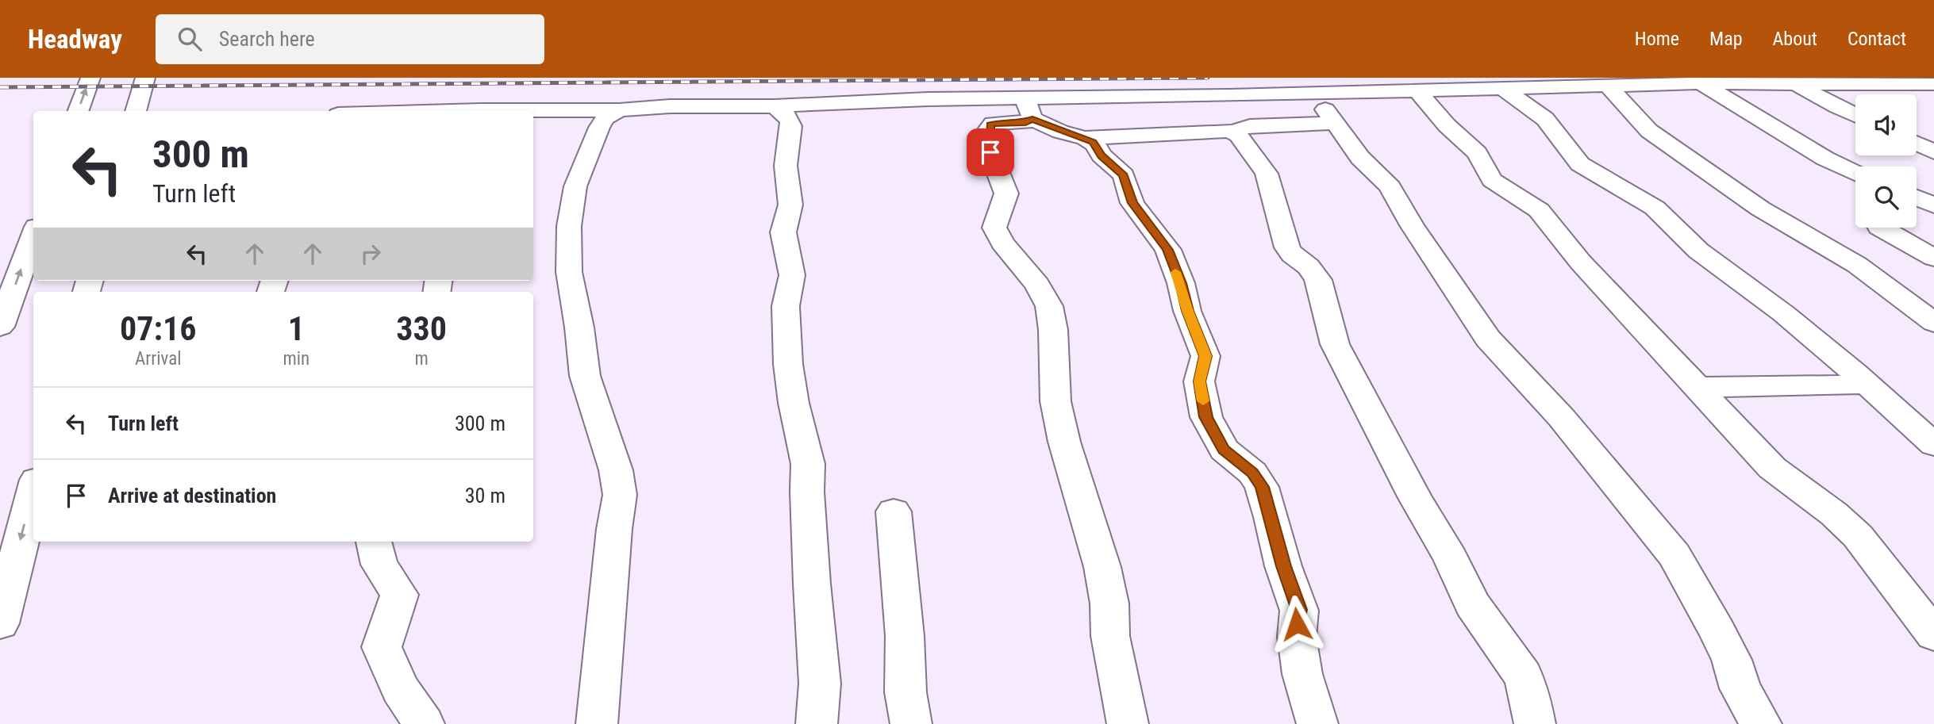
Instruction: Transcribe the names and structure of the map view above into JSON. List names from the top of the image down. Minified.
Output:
{"page":{"header":"Headway","search":"Search here","nav":["Home","Map","About","Contact"],"turn":["300 m","Turn left"],"eta":["07:16","Arrival","1","min","330","m"],"list":[{"name":"Turn left","value":"300 m"},{"name":"Arrive at destination","value":"30 m"}]}}
